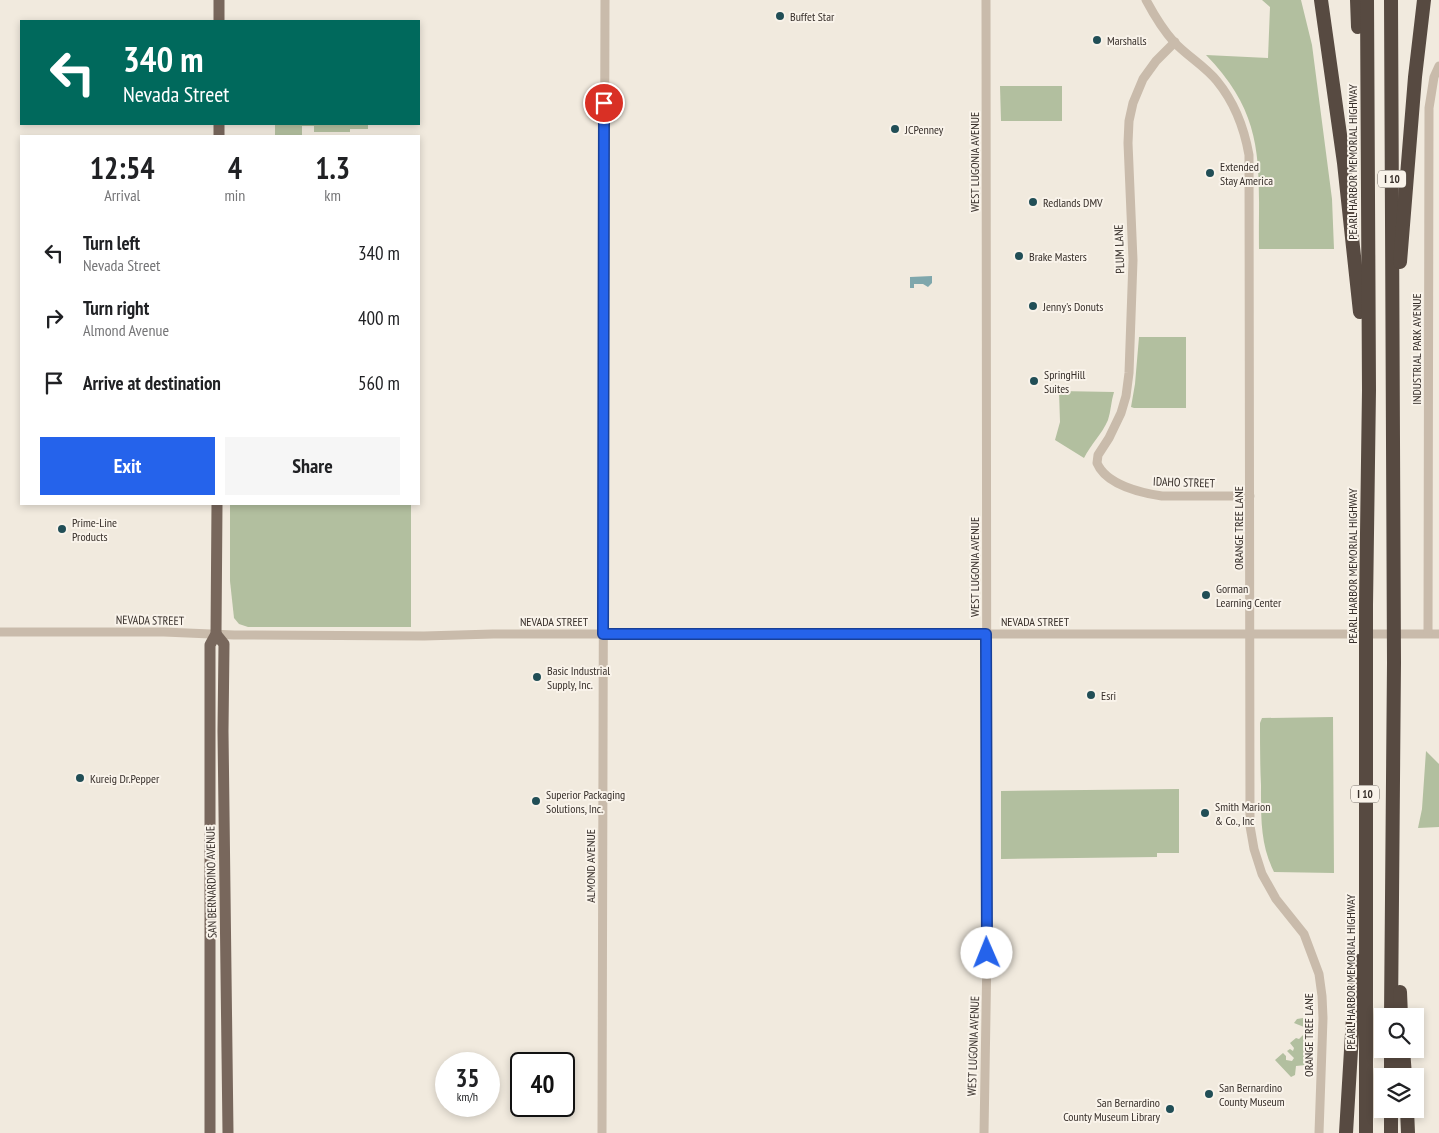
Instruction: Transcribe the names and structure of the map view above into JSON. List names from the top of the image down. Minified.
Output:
{"streets":{"highway":["PEARL HARBOR MEMORIAL HIGHWAY","I 10"],"main road":["SAN BERNARDINO AVENUE"],"street":["WEST LUGONIA AVENUE","PLUM LANE","INDUSTRIAL PARK AVENUE","IDAHO STREET","ORANGE TREE LANE","NEVADA STREET","ALMOND AVENUE"]},"crossings":[["WEST LUGONIA AVENUE","NEVADA STREET"],["PLUM LANE","IDAHO STREET"],["PLUM LANE","ORANGE TREE LANE"],["INDUSTRIAL PARK AVENUE","NEVADA STREET"],["IDAHO STREET","ORANGE TREE LANE"],["ORANGE TREE LANE","NEVADA STREET"],["NEVADA STREET","ALMOND AVENUE"],["NEVADA STREET","SAN BERNARDINO AVENUE"]],"places":["Buffet Star","Marshalls","JCPenney","Extended Stay America","Redlands DMV","Brake Masters","Jenny's Donuts","SpringHill Suites","Prime-Line Products","Gorman Learning Center","Basic Industrial Supply, Inc.","Esri","Kureig Dr.Pepper","Superior Packaging Solutions, Inc.","Smith Marion & Co., Inc","San Bernardino County Museum","San Bernardino County Museum Library"],"page":{"turn":["340 m","Nevada Street"],"eta":["12:54","Arrival","4","min","1.3","km"],"list":[{"name":"Turn left","note":"Nevada Street","value":"340 m"},{"name":"Turn right","note":"Almond Avenue","value":"400 m"},{"name":"Arrive at destination","value":"560 m"}],"buttons":["Exit","Share"],"speed":"35 km/h","limit":"40"}}
